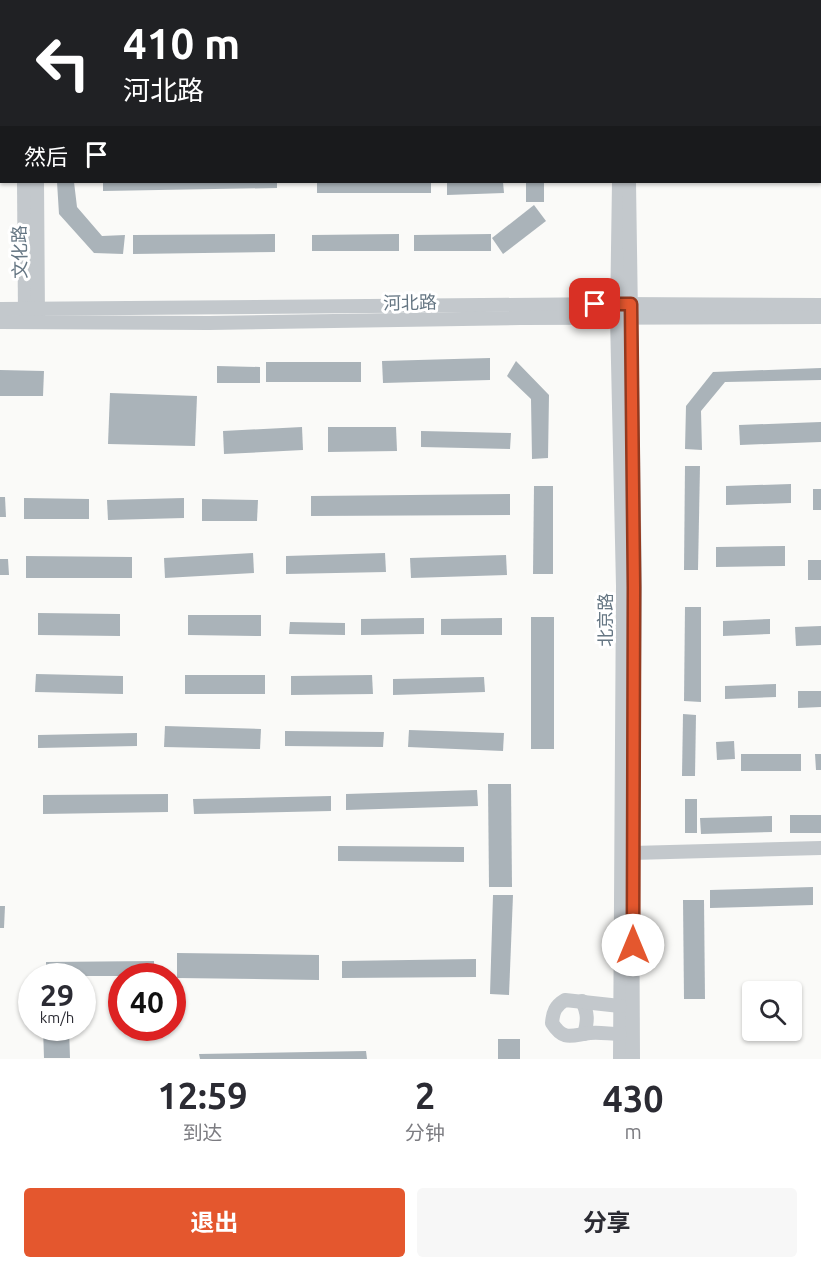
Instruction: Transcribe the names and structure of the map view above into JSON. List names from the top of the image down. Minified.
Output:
{"streets":{"street":["文化路","河北路","北京路"]},"crossings":[["文化路","河北路"],["河北路","北京路"]],"page":{"turn":["410 m","河北路"],"then":"然后","speed":"29 km/h","limit":"40","eta":["12:59","到达","2","分钟","430","m"],"buttons":["退出","分享"]}}
